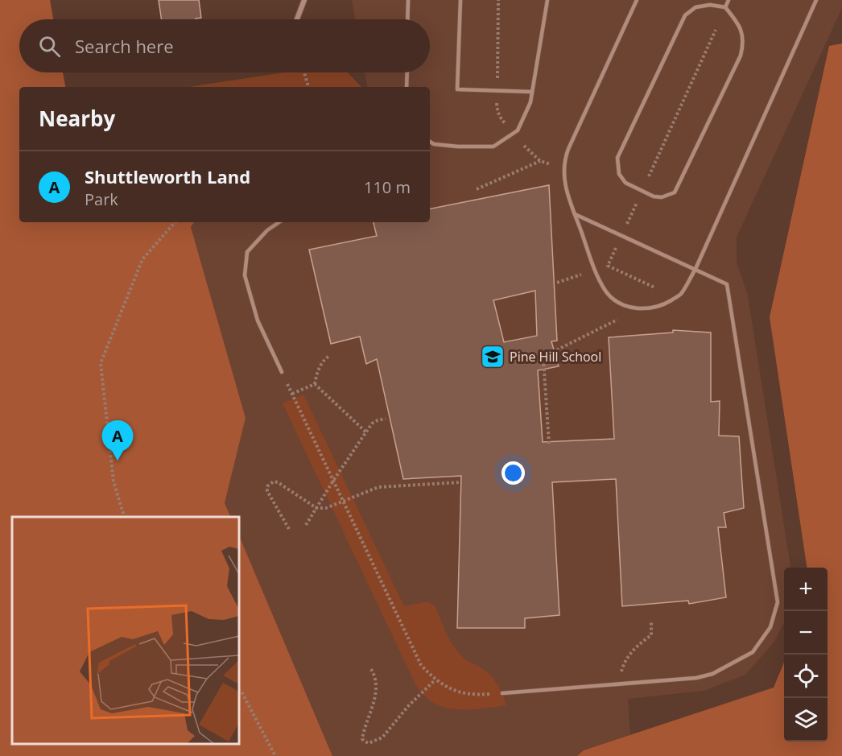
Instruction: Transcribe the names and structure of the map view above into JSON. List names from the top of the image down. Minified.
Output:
{"places":{"school or university":["Pine Hill School"]},"page":{"search":"Search here","heading":"Nearby","list":[{"mark":"A","name":"Shuttleworth Land","note":"Park","value":"110 m"}],"pins":"A","map_buttons":["+","−"]}}
